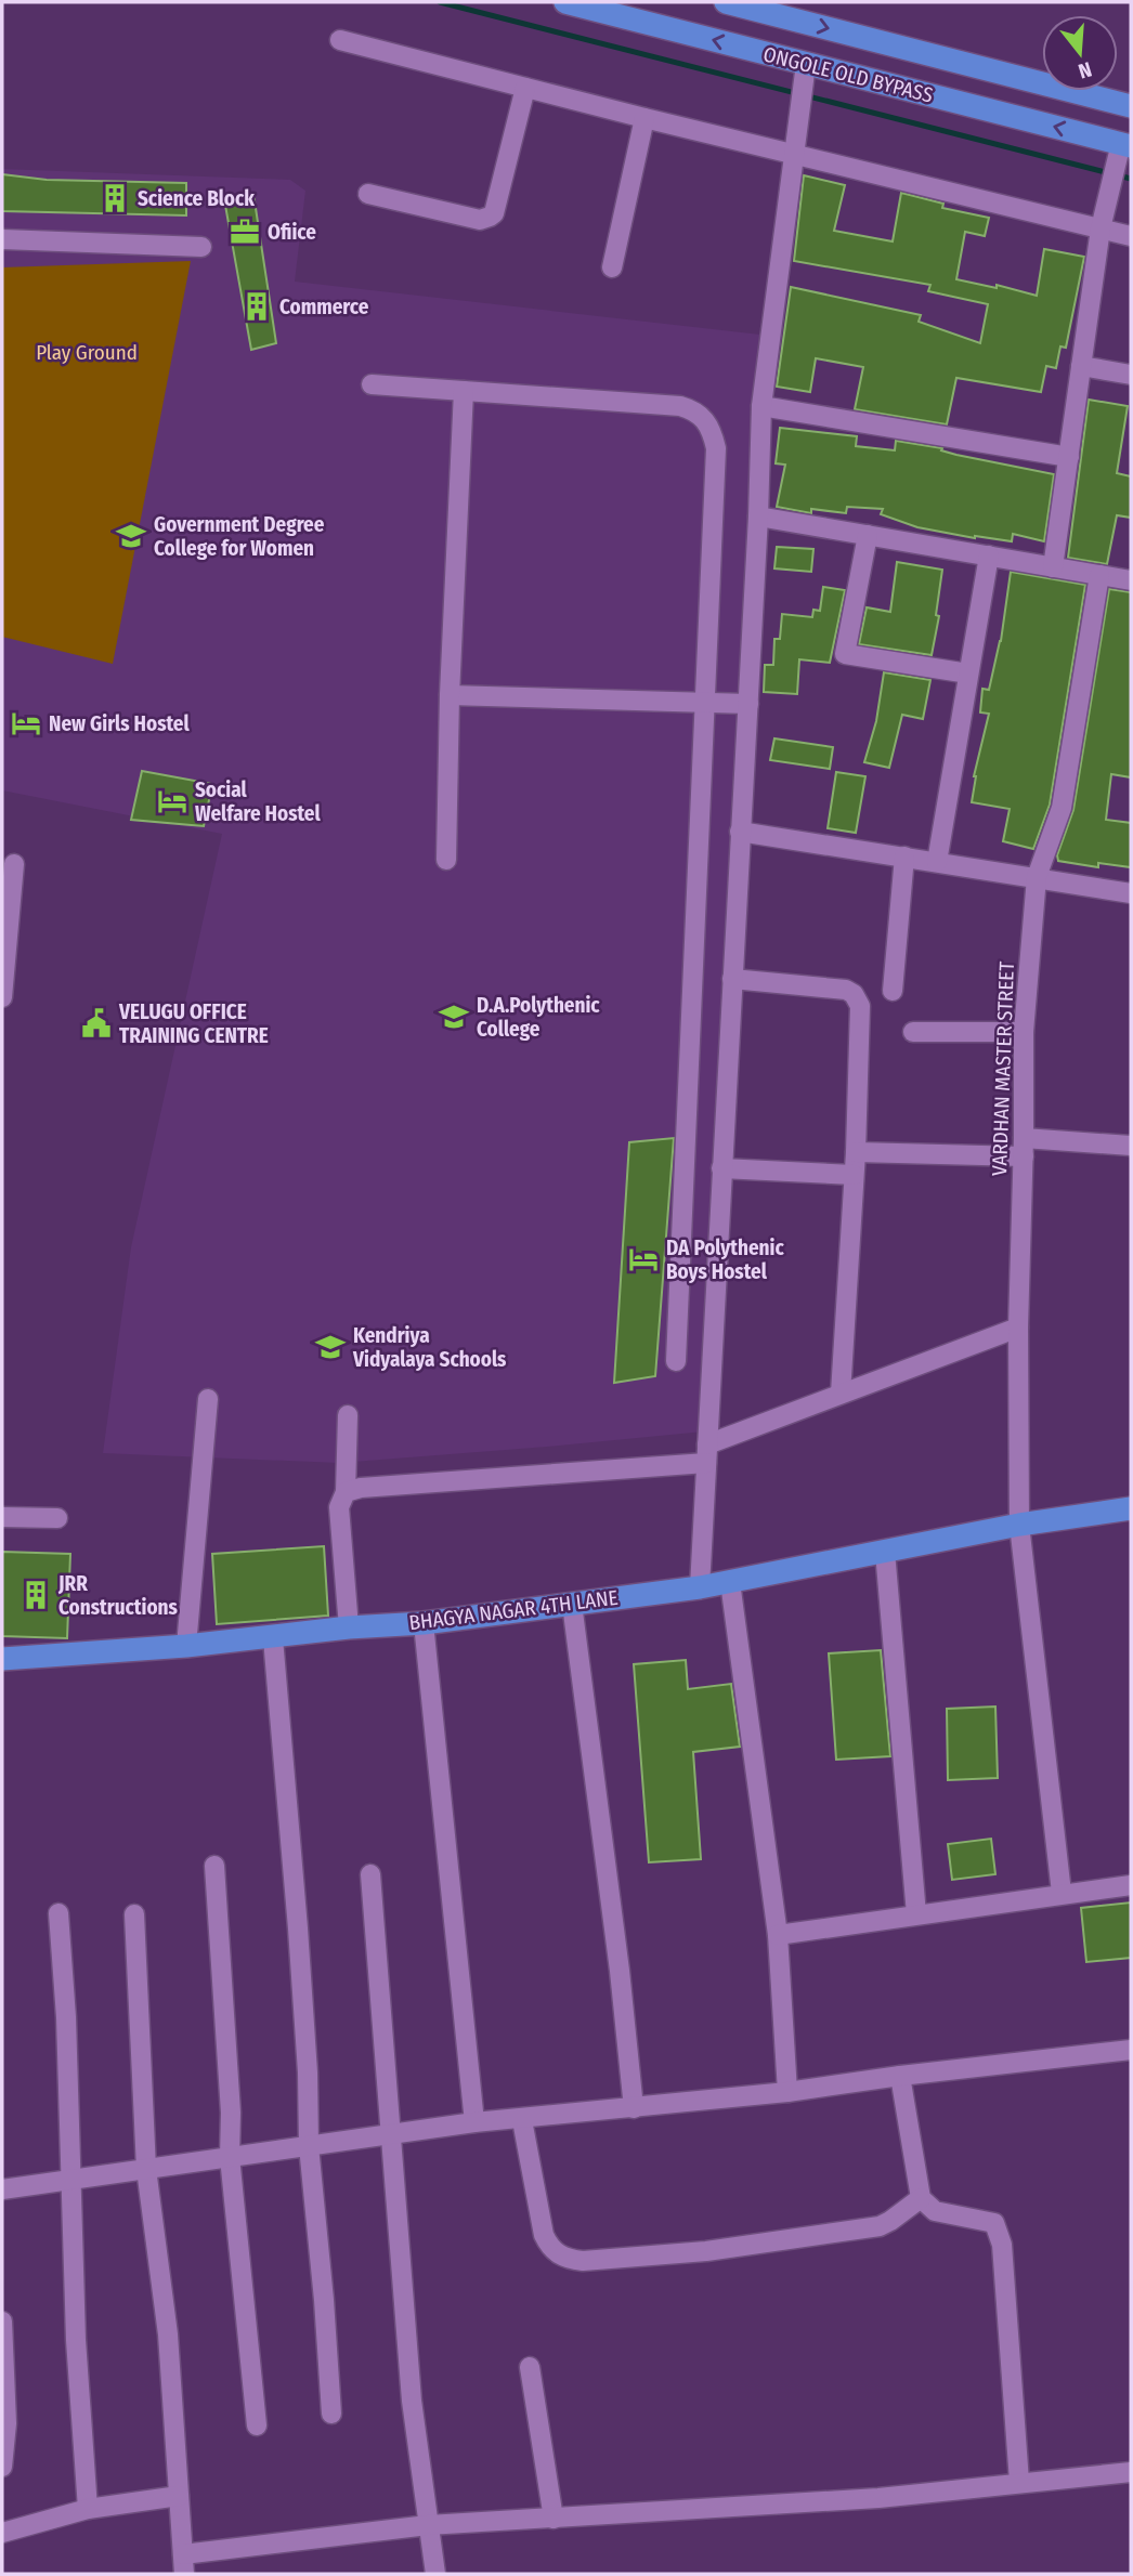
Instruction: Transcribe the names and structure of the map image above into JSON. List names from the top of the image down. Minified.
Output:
{"streets":{"main road":["ONGOLE OLD BYPASS","BHAGYA NAGAR 4TH LANE"],"street":["VARDHAN MASTER STREET"]},"crossings":[["VARDHAN MASTER STREET","BHAGYA NAGAR 4TH LANE"]],"parks":["Play Ground"],"places":{"building":["Science Block","Commerce","JRR Constructions"],"office":["Ofiice"],"school or university":["Government Degree College for Women","D.A.Polythenic College","Kendriya Vidyalaya Schools"],"hotel":["New Girls Hostel","Social Welfare Hostel","DA Polythenic Boys Hostel"],"public building":["VELUGU OFFICE TRAINING CENTRE"]},"north":"bottom"}
